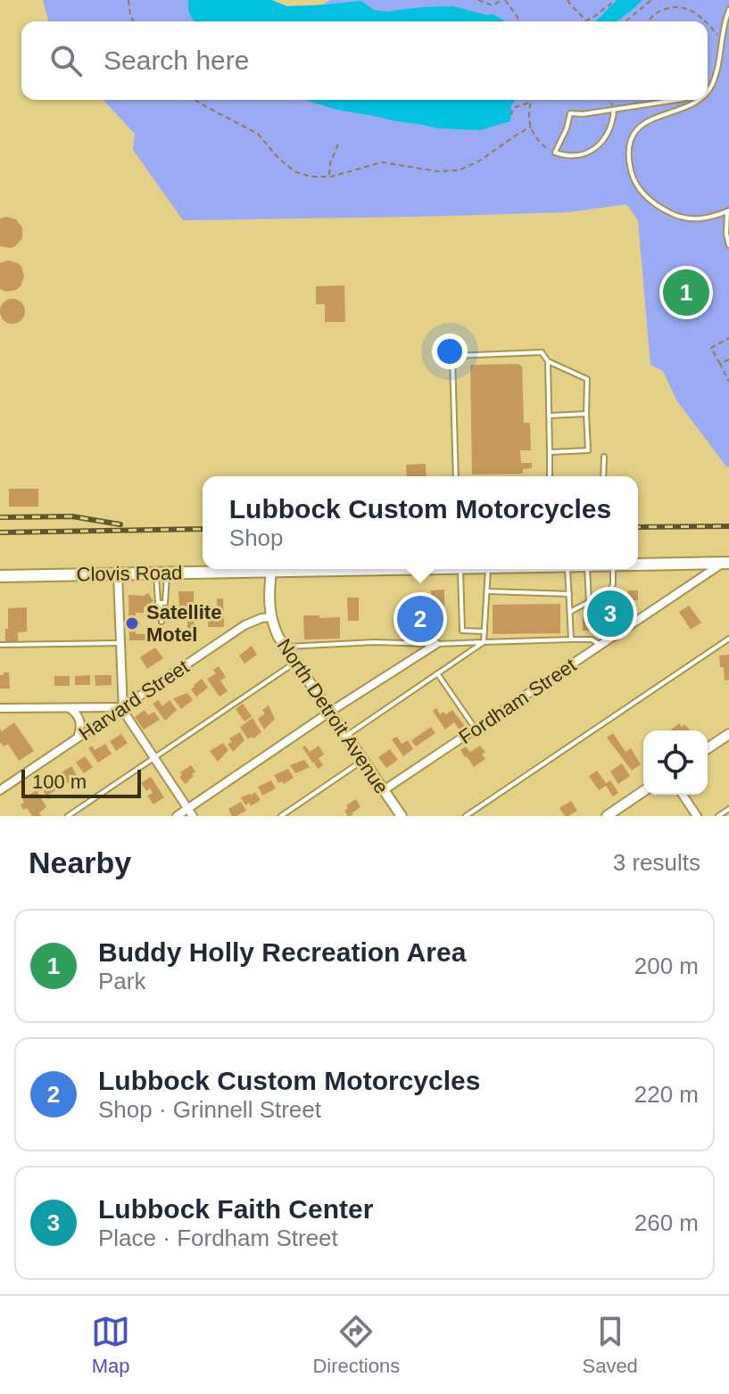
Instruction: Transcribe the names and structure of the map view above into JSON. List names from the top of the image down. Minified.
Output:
{"streets":{"highway":["Clovis Road"],"street":["Harvard Street","Fordham Street","North Detroit Avenue"]},"crossings":[["Clovis Road","Fordham Street"],["Clovis Road","North Detroit Avenue"],["Harvard Street","North Detroit Avenue"],["Fordham Street","North Detroit Avenue"]],"places":["Satellite Motel"],"scale_bar":"100 m","page":{"search":"Search here","pins":["1","3","2"],"popup":["Lubbock Custom Motorcycles","Shop"],"scale":"100 m","heading":["Nearby","3 results"],"list":[{"mark":"1","name":"Buddy Holly Recreation Area","note":"Park","value":"200 m"},{"mark":"2","name":"Lubbock Custom Motorcycles","note":"Shop · Grinnell Street","value":"220 m"},{"mark":"3","name":"Lubbock Faith Center","note":"Place · Fordham Street","value":"260 m"}],"nav":["Map","Directions","Saved"]}}
